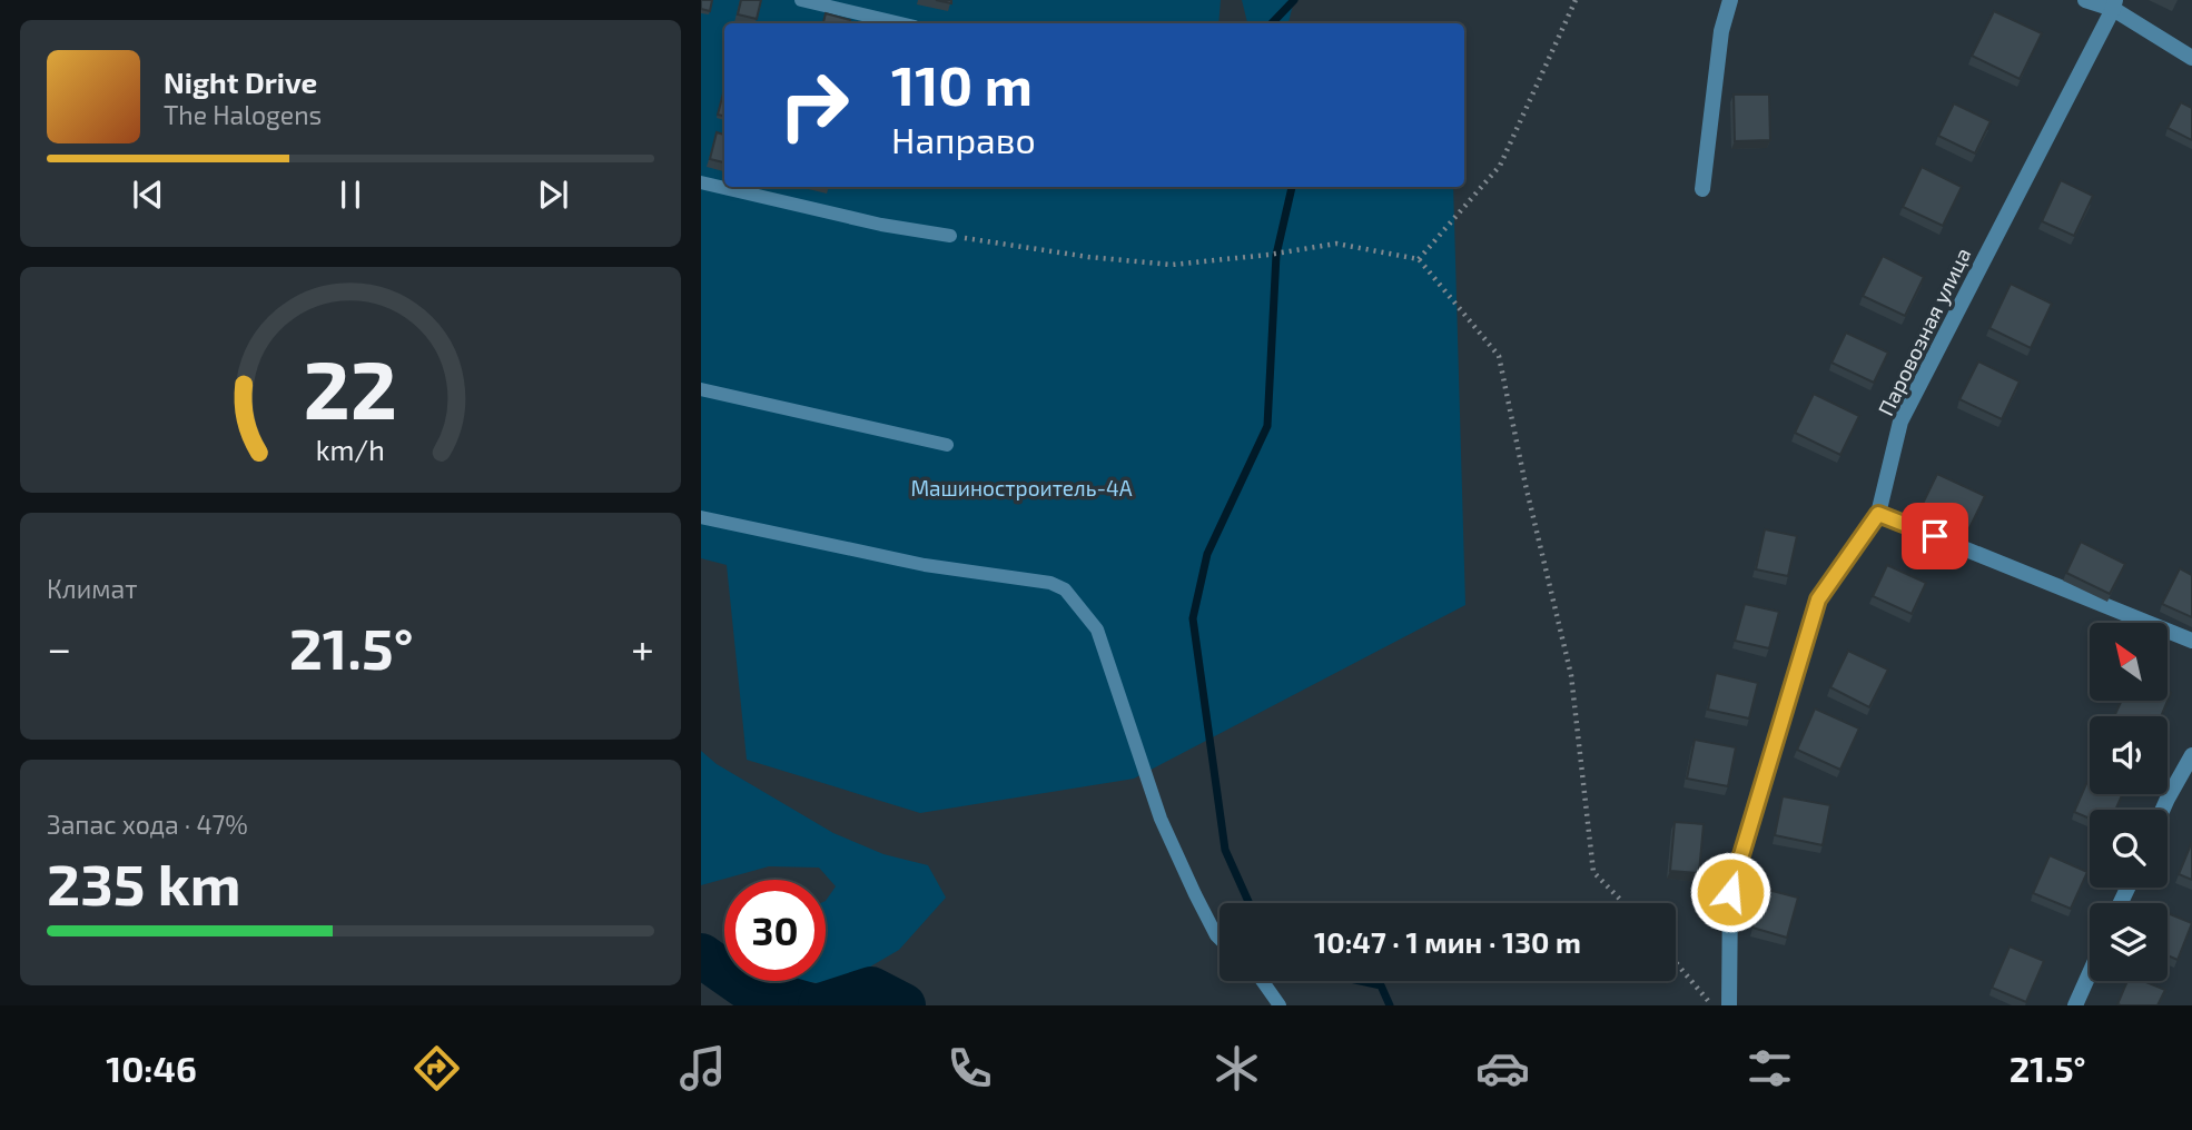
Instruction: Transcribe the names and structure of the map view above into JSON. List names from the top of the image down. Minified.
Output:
{"streets":{"street":["Паровозная улица"]},"parks":["Машиностроитель-4А"],"north":"top left","page":{"turn":["110 m","Направо"],"song":["Night Drive","The Halogens"],"tile":["Климат",["Запас хода · 47%","235 km"]],"heat":["−","21.5°","+"],"limit":"30","trip":"10:47 · 1 мин · 130 m","tabs":["10:46","21.5°"],"gauge":["22","km/h"]}}
